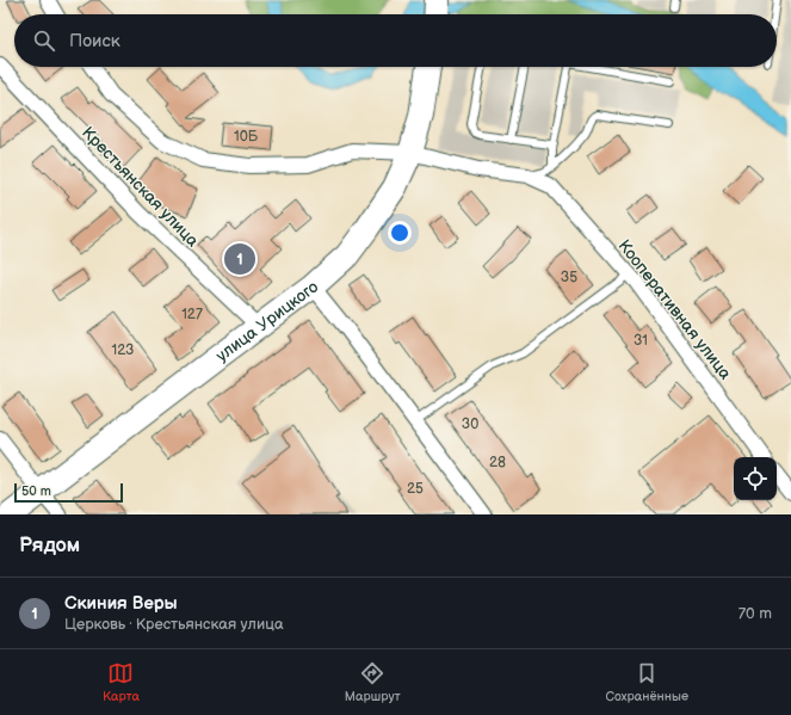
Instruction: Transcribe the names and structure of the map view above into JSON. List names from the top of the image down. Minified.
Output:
{"streets":{"main road":["улица Урицкого"],"street":["Крестьянская улица","Кооперативная улица"]},"crossings":[["Крестьянская улица","улица Урицкого"],["Кооперативная улица","улица Урицкого"]],"house_numbers":["10Б","35","127","31","123","30","28","25"],"scale_bar":"50 m","page":{"search":"Поиск","pins":"1","scale":"50 m","heading":"Рядом","list":[{"mark":"1","name":"Скиния Веры","note":"Церковь · Крестьянская улица","value":"70 m"}],"nav":["Карта","Маршрут","Сохранённые"]}}
